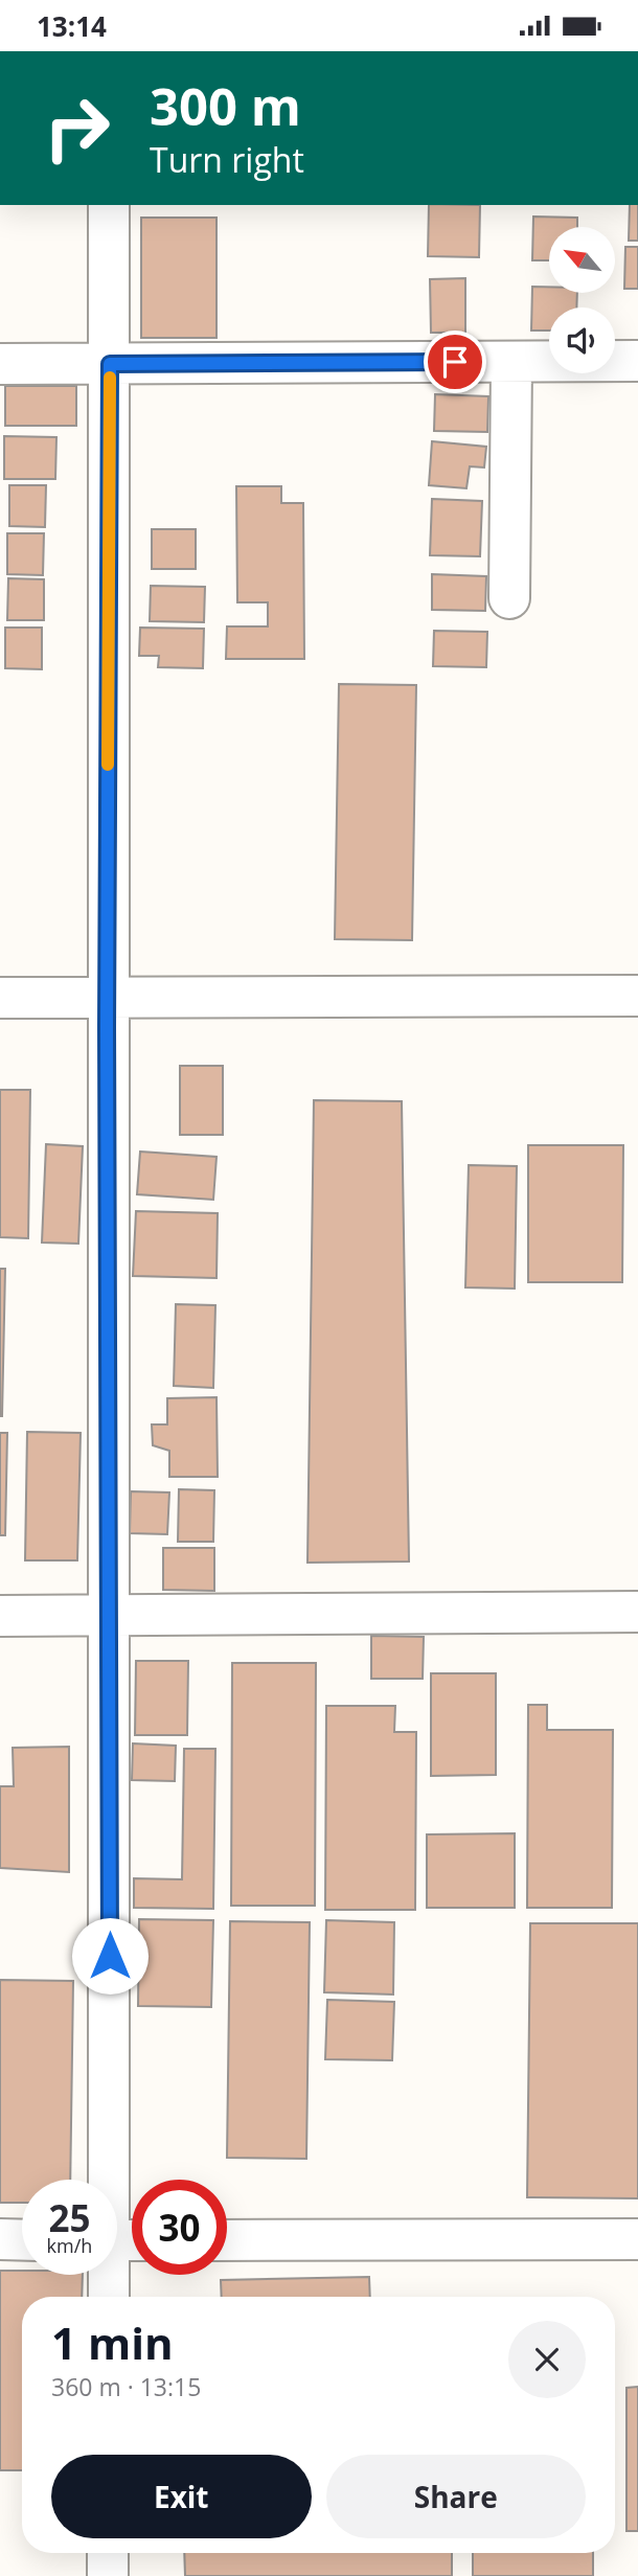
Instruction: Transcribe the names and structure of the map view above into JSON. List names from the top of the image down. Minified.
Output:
{"north":"top left","page":{"status":"13:14","turn":["300 m","Turn right"],"speed":"25 km/h","limit":"30","heading":["1 min","360 m · 13:15"],"buttons":["Exit","Share"]}}
